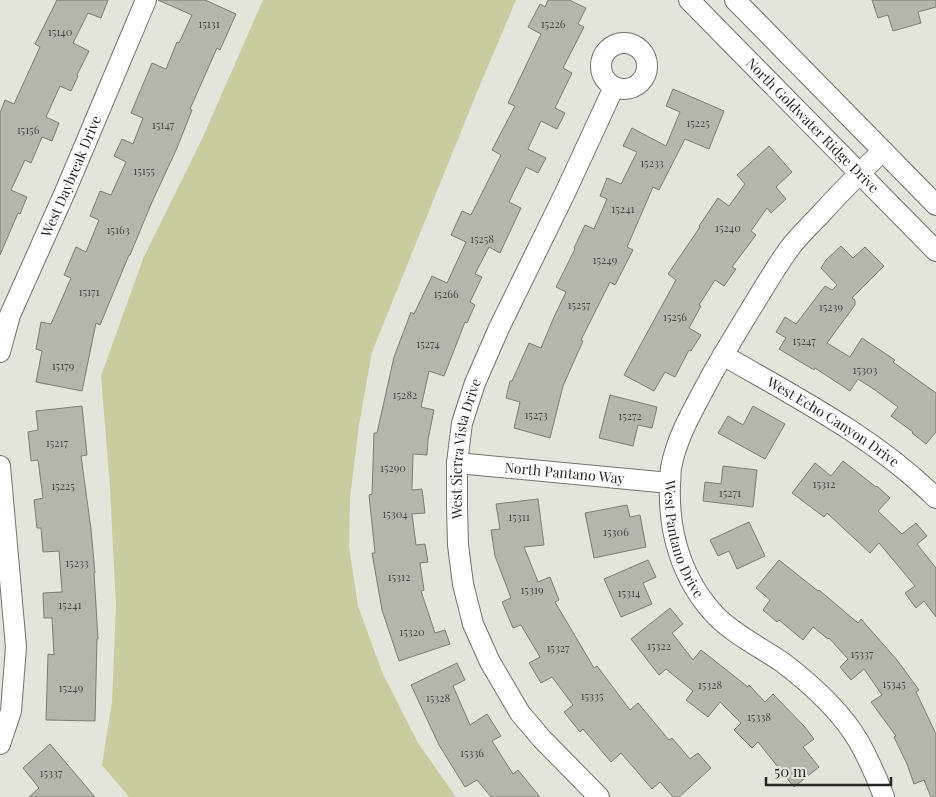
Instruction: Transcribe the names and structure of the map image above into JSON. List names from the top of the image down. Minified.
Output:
{"streets":{"street":["North Goldwater Ridge Drive","West Daybreak Drive","West Echo Canyon Drive","West Sierra Vista Drive","North Pantano Way","West Pantano Drive"]},"crossings":[["North Goldwater Ridge Drive","West Pantano Drive"],["West Echo Canyon Drive","West Pantano Drive"],["West Sierra Vista Drive","North Pantano Way"],["North Pantano Way","West Pantano Drive"]],"house_numbers":["15131","15226","15140","15225","15147","15156","15233","15155","15241","15240","15163","15258","15249","15171","15266","15257","15239","15256","15247","15274","15179","15303","15282","15273","15272","15217","15290","15312","15225","15271","15304","15311","15306","15233","15312","15319","15314","15241","15320","15322","15327","15337","15345","15328","15249","15335","15328","15338","15336","15337"],"scale_bar":"50 m"}
